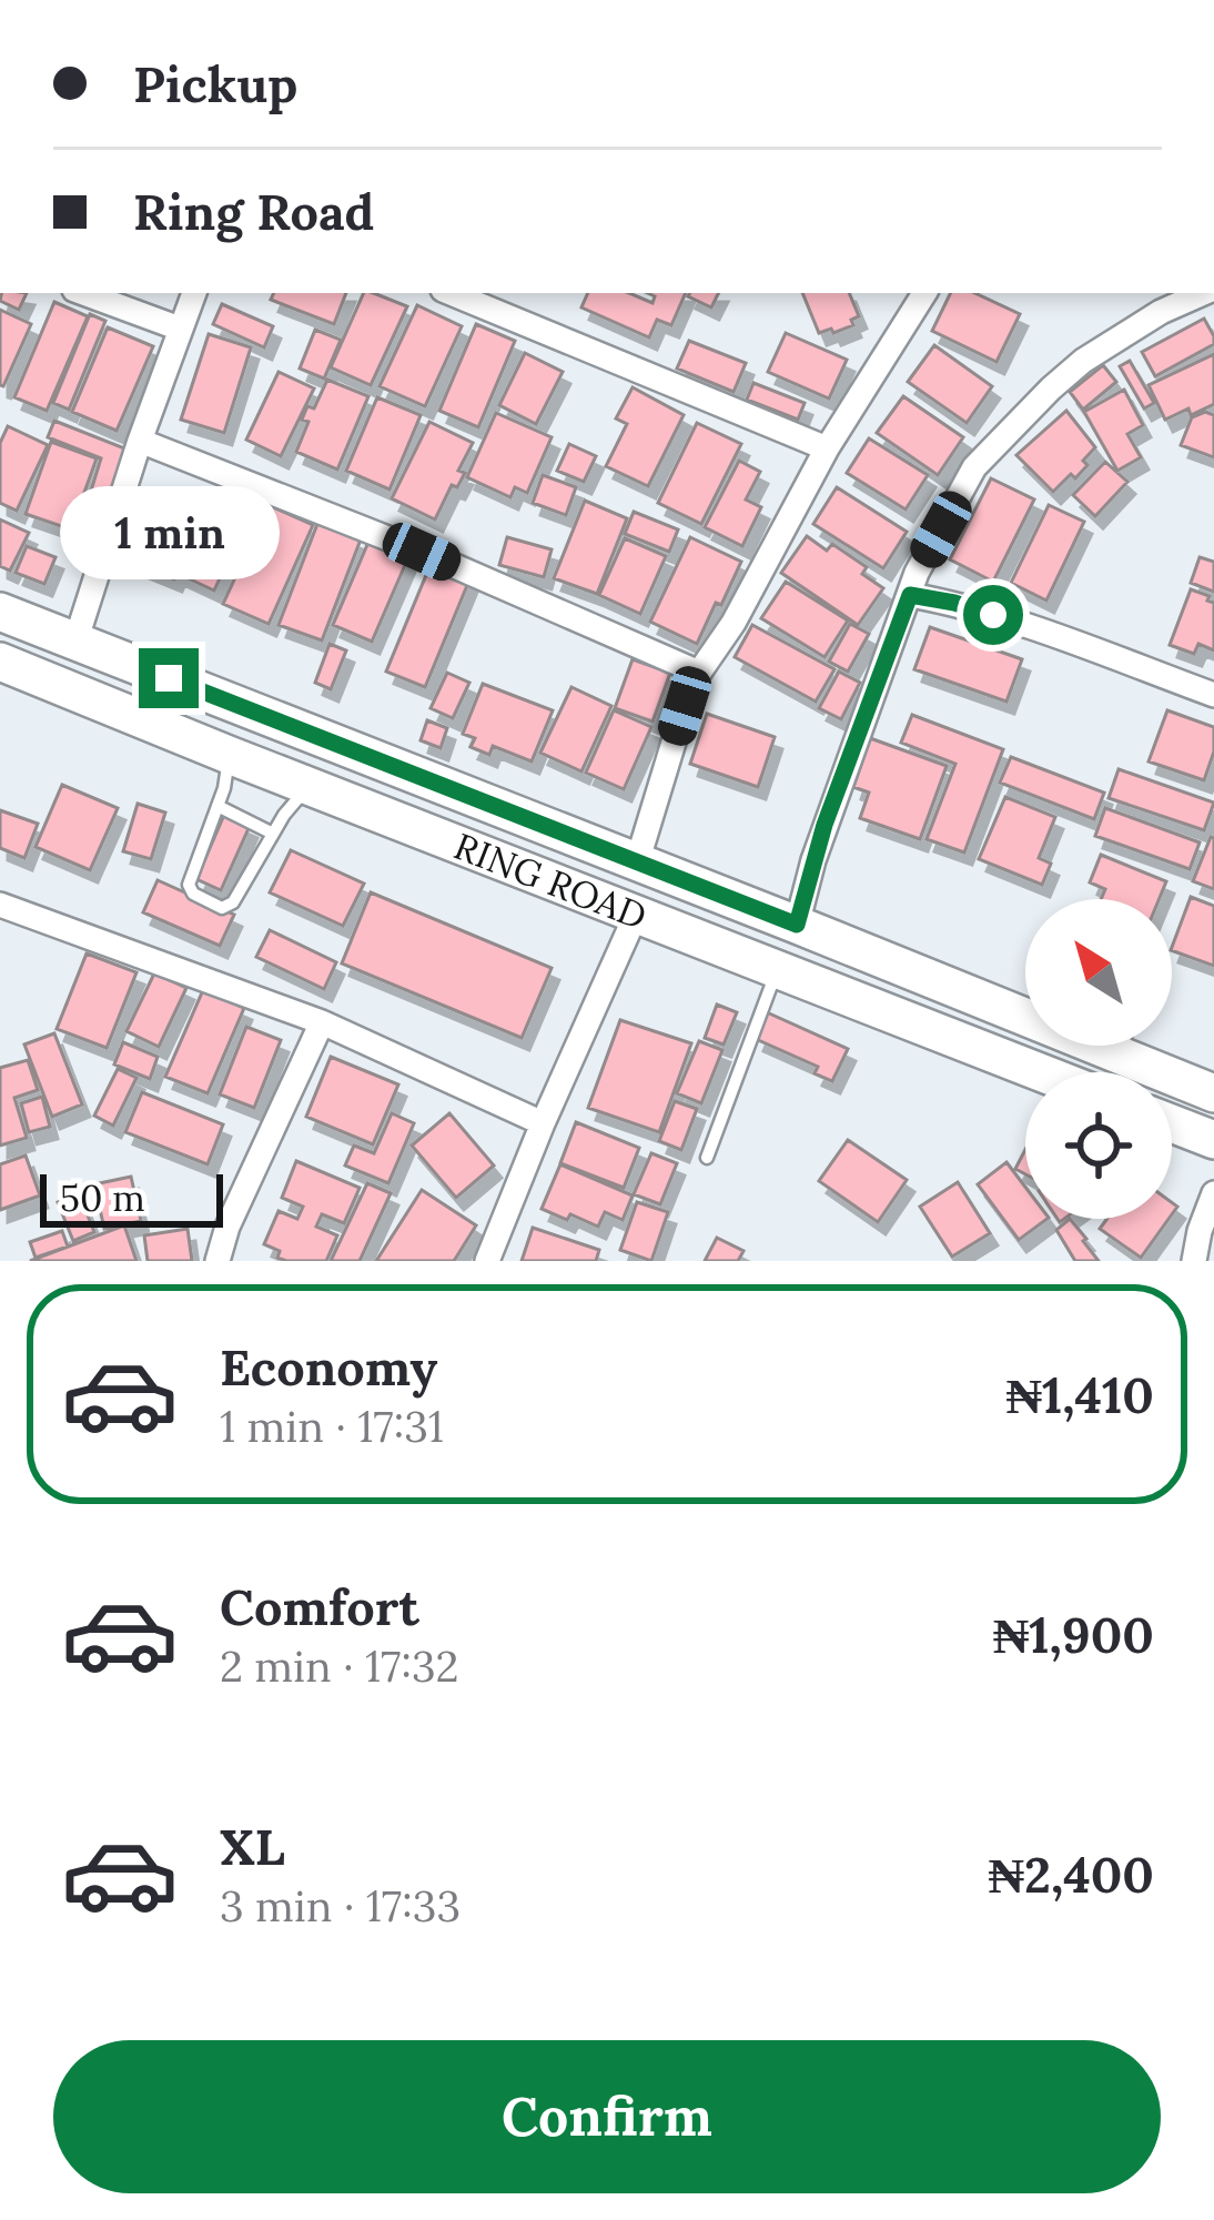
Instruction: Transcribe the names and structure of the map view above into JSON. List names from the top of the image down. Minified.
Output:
{"streets":{"main road":["RING ROAD"]},"scale_bar":"50 m","north":"top left","page":{"banner":["Pickup","Ring Road"],"bubble":"1 min","scale":"50 m","list":[{"name":"Economy","note":"1 min · 17:31","value":"₦1,410"},{"name":"Comfort","note":"2 min · 17:32","value":"₦1,900"},{"name":"XL","note":"3 min · 17:33","value":"₦2,400"}],"buttons":"Confirm"}}
